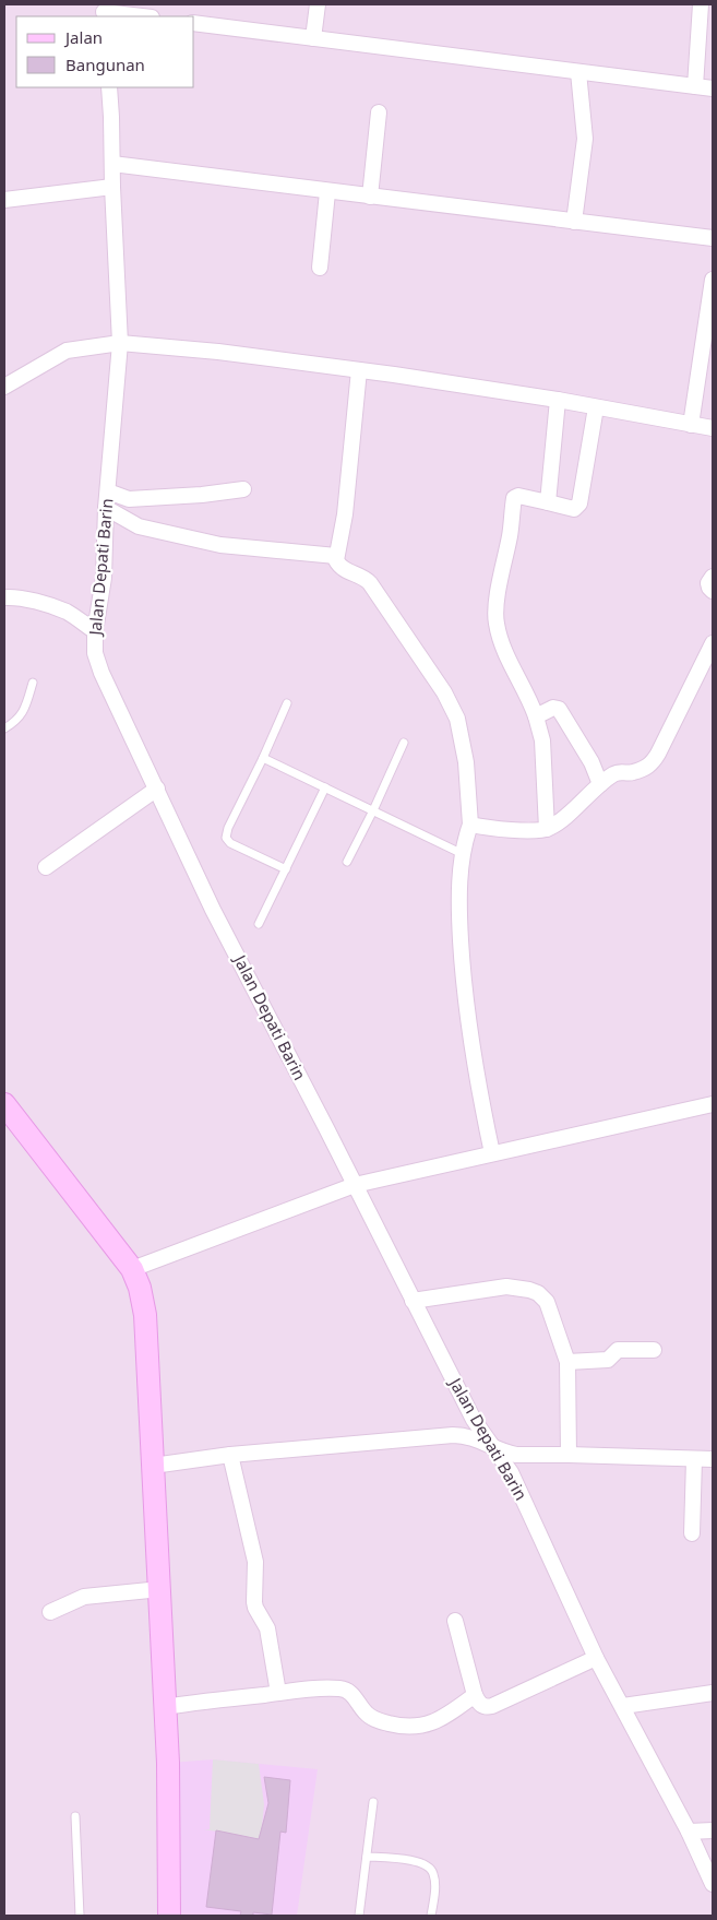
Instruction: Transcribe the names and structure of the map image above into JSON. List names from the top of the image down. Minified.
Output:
{"streets":{"street":["Jalan Depati Barin"]},"legend":["Jalan","Bangunan"]}
